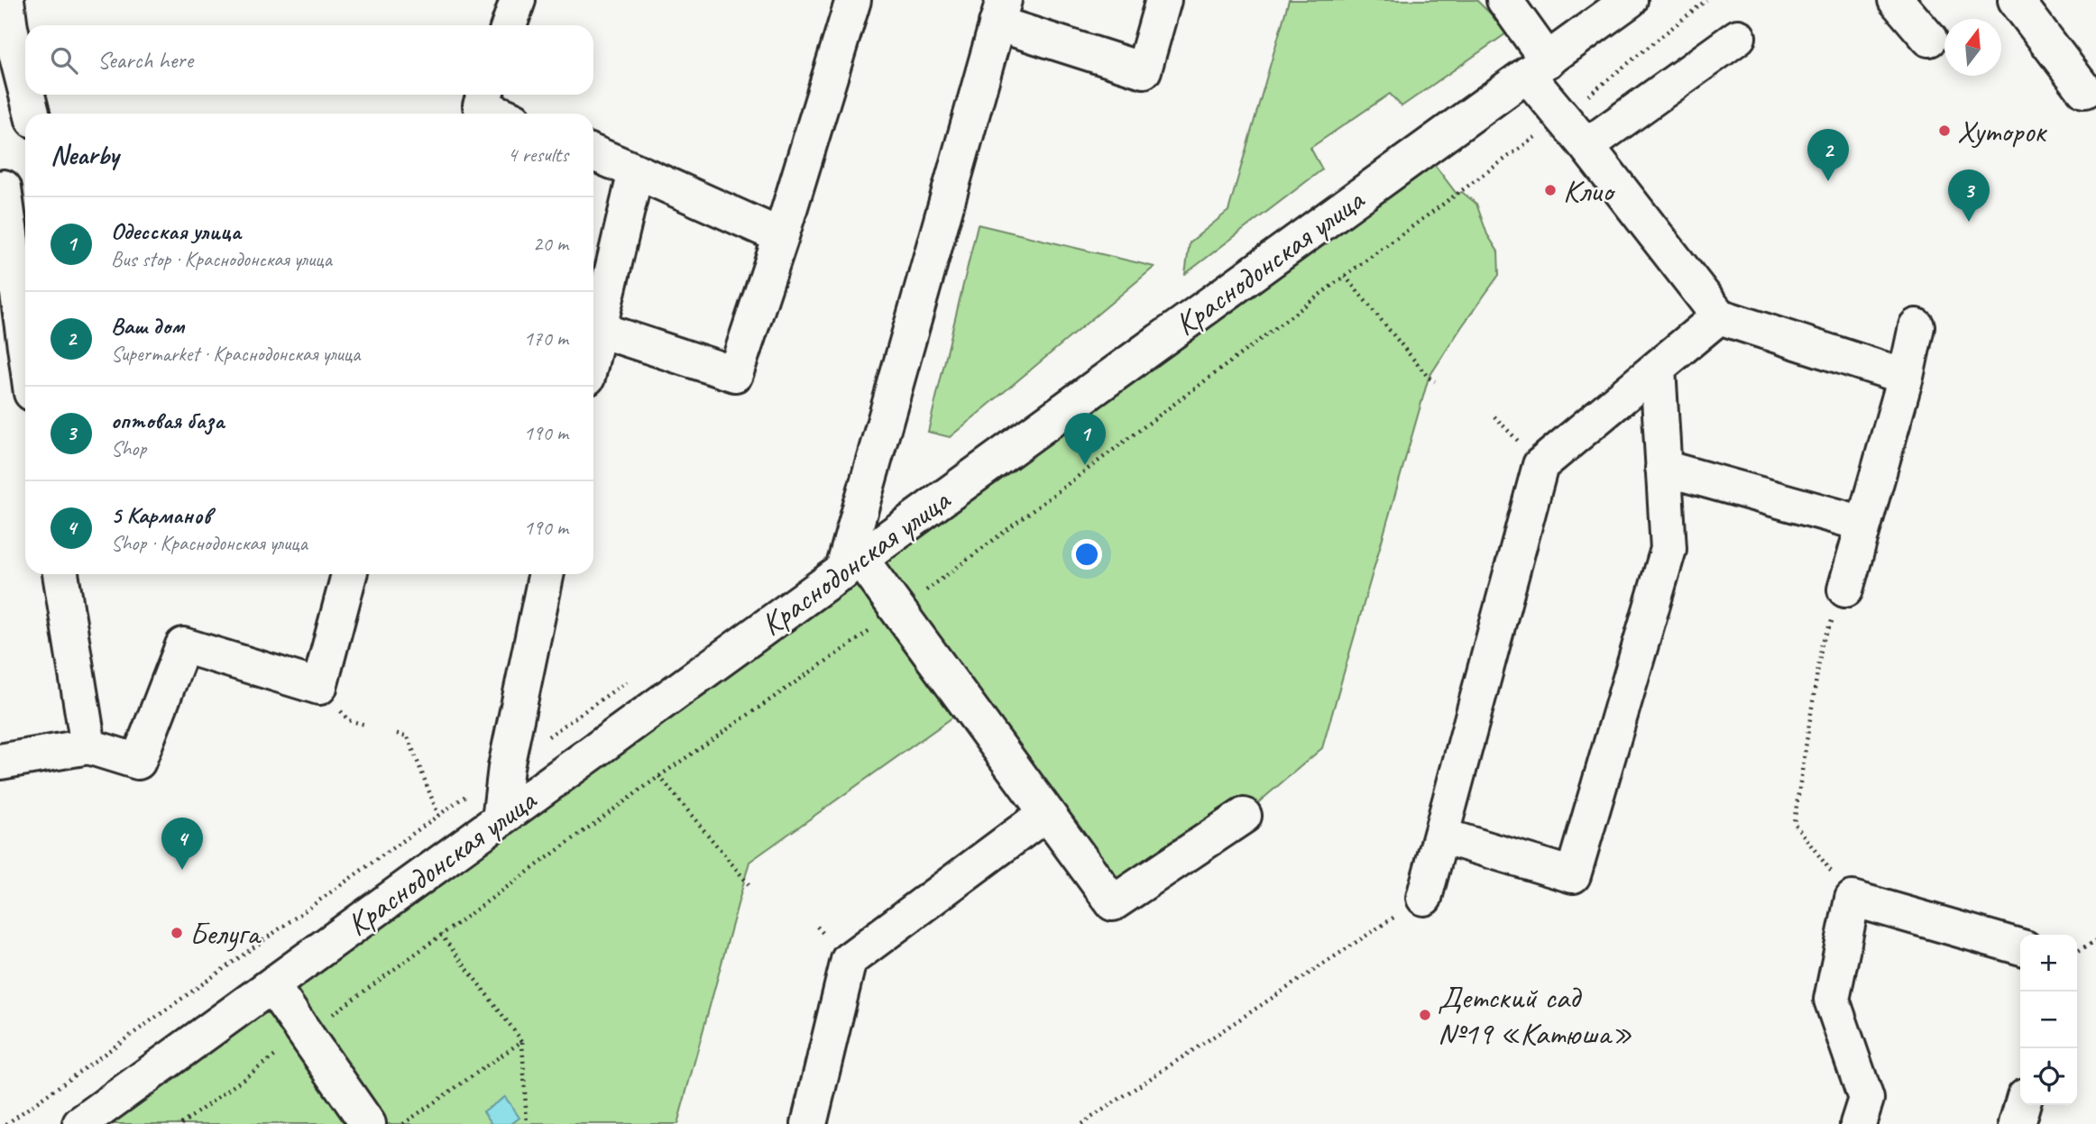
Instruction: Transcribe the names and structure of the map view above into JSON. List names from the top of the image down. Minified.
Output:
{"streets":{"street":["Краснодонская улица"]},"places":["Хуторок","Клио","Белуга","Детский сад №19 «Катюша»"],"north":"top","page":{"search":"Search here","heading":["Nearby","4 results"],"pins":["2","3","1","4"],"list":[{"mark":"1","name":"Одесская улица","note":"Bus stop · Краснодонская улица","value":"20 m"},{"mark":"2","name":"Ваш дом","note":"Supermarket · Краснодонская улица","value":"170 m"},{"mark":"3","name":"оптовая база","note":"Shop","value":"190 m"},{"mark":"4","name":"5 Карманов","note":"Shop · Краснодонская улица","value":"190 m"}],"map_buttons":["+","−"]}}
